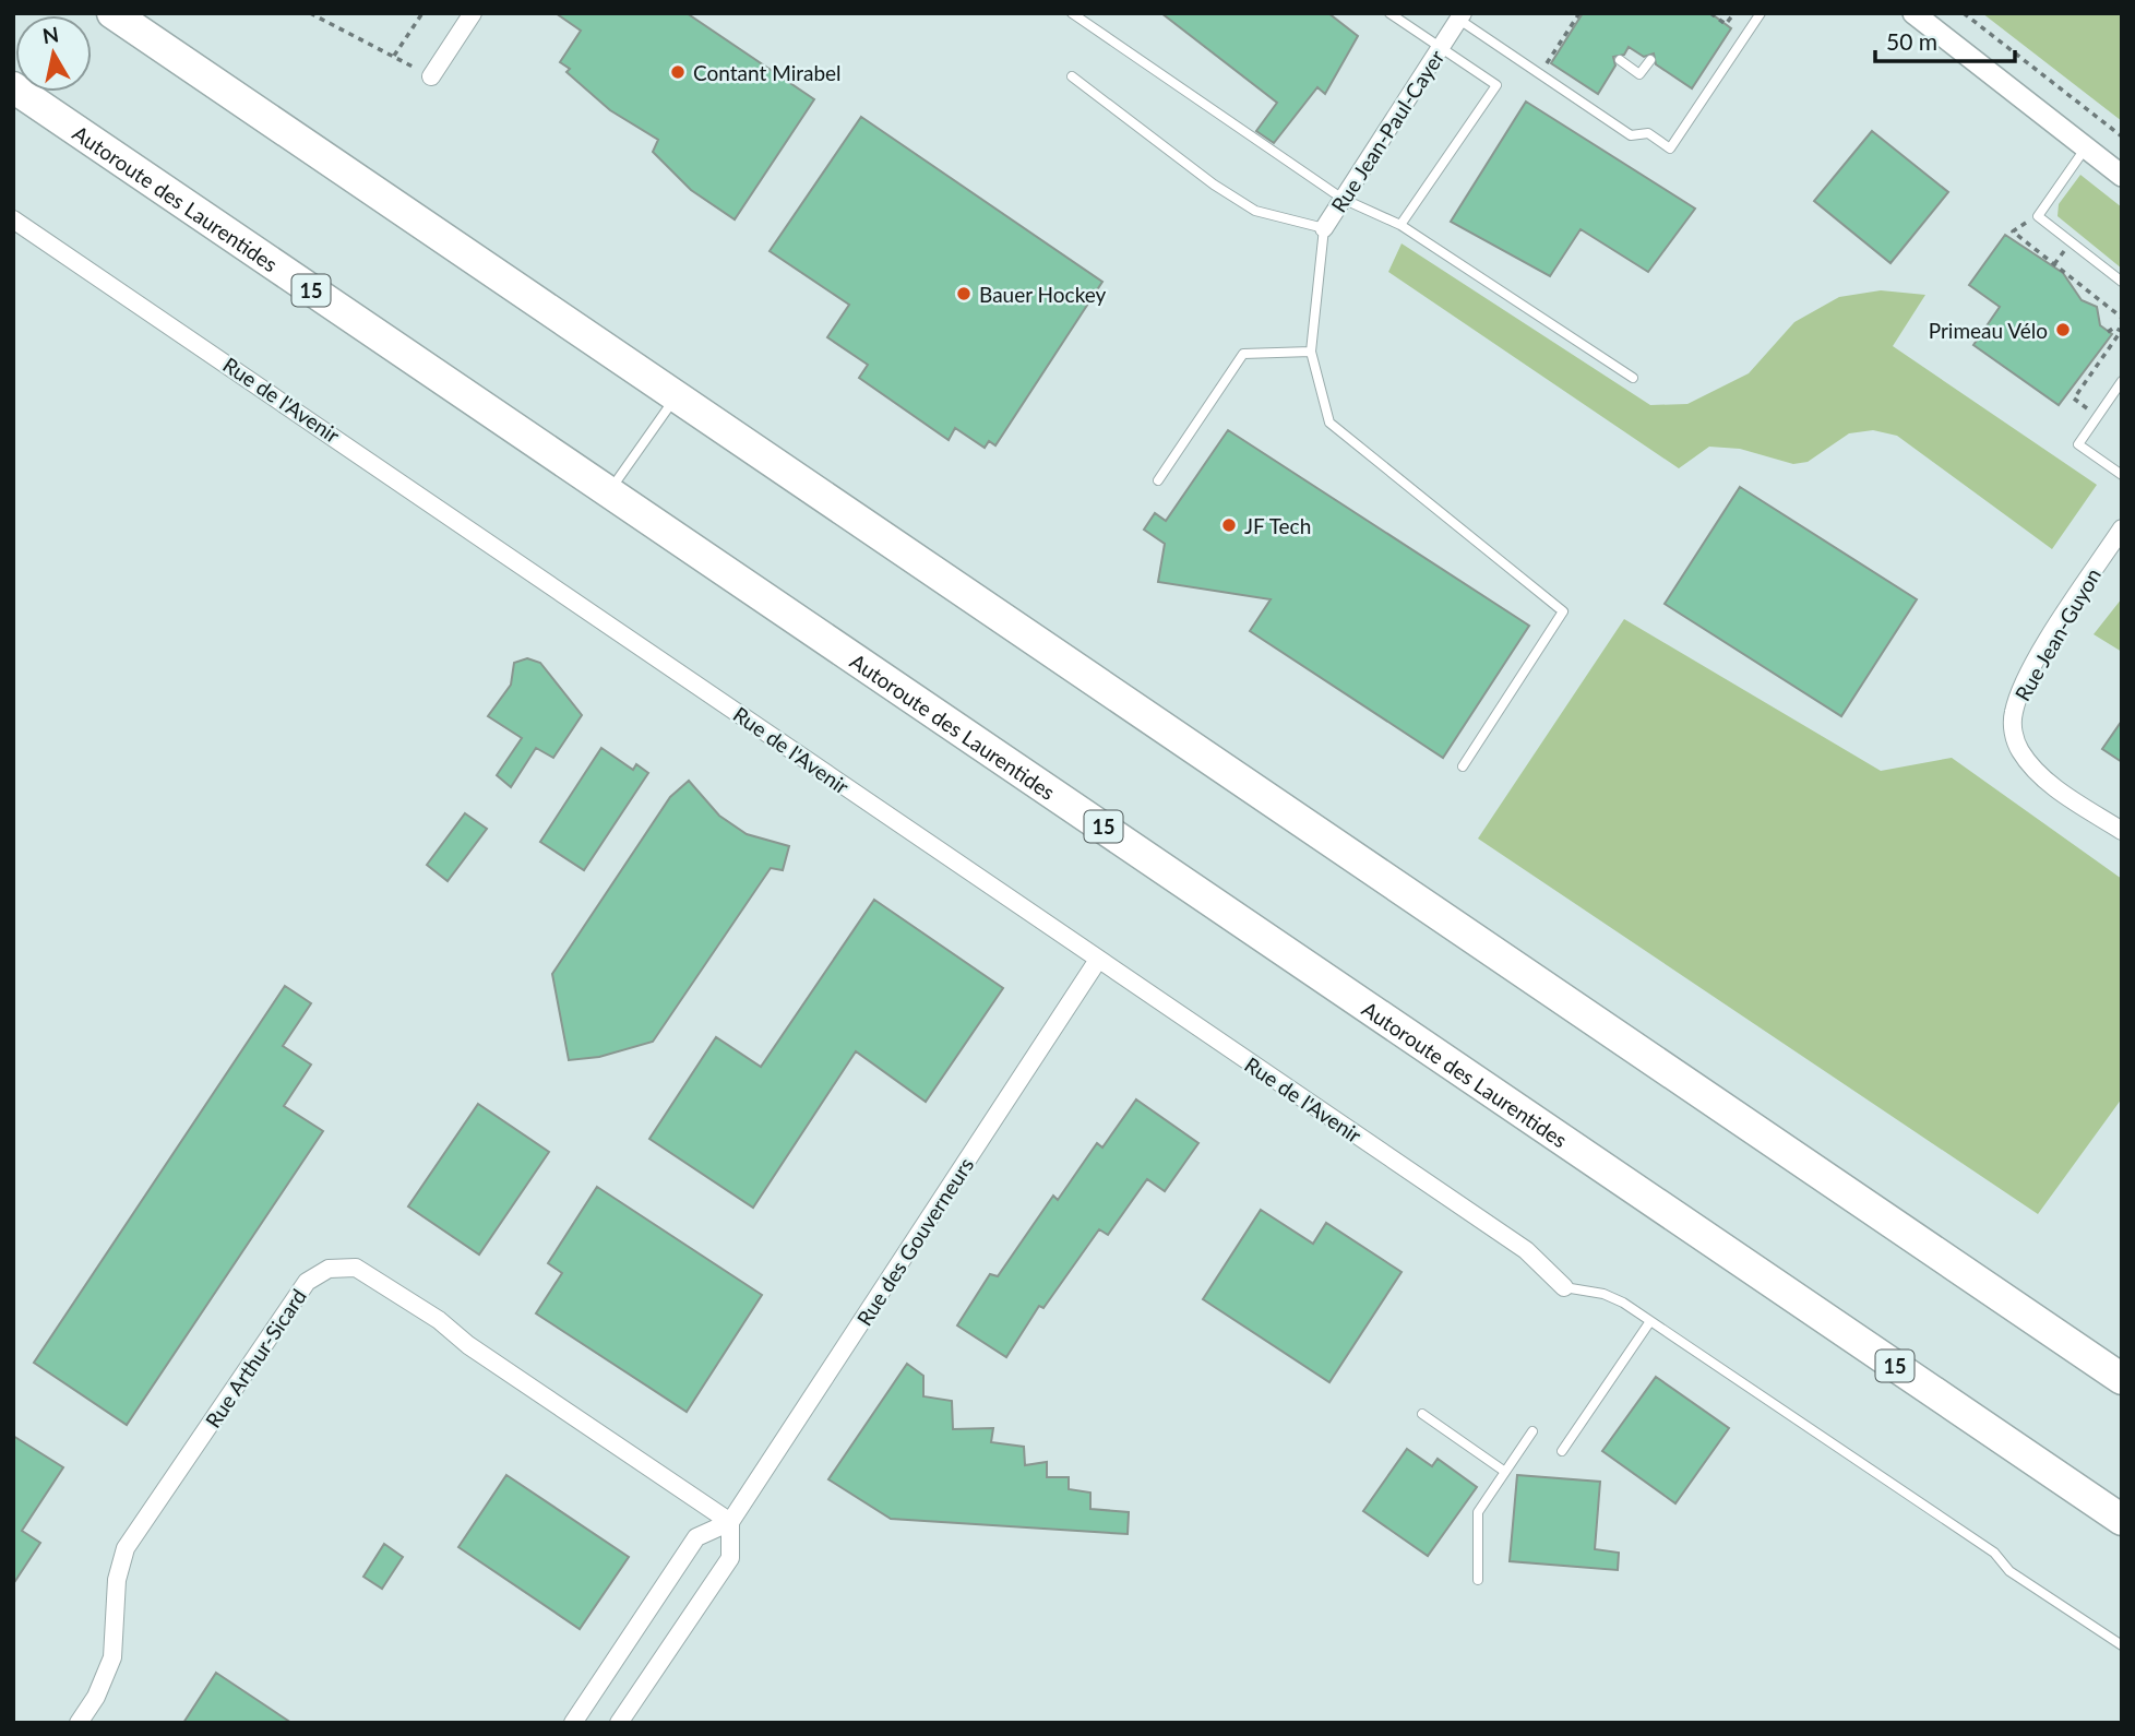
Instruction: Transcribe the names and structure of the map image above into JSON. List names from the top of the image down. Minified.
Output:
{"streets":{"highway":["Autoroute des Laurentides","15"],"street":["Rue Jean-Paul-Cayer","Rue de l'Avenir","Rue Jean-Guyon","Rue des Gouverneurs","Rue Arthur-Sicard"]},"crossings":[["Rue de l'Avenir","Rue des Gouverneurs"],["Rue des Gouverneurs","Rue Arthur-Sicard"]],"places":["Contant Mirabel","Bauer Hockey","Primeau Vélo","JF Tech"],"scale_bar":"50 m","north":"top"}
